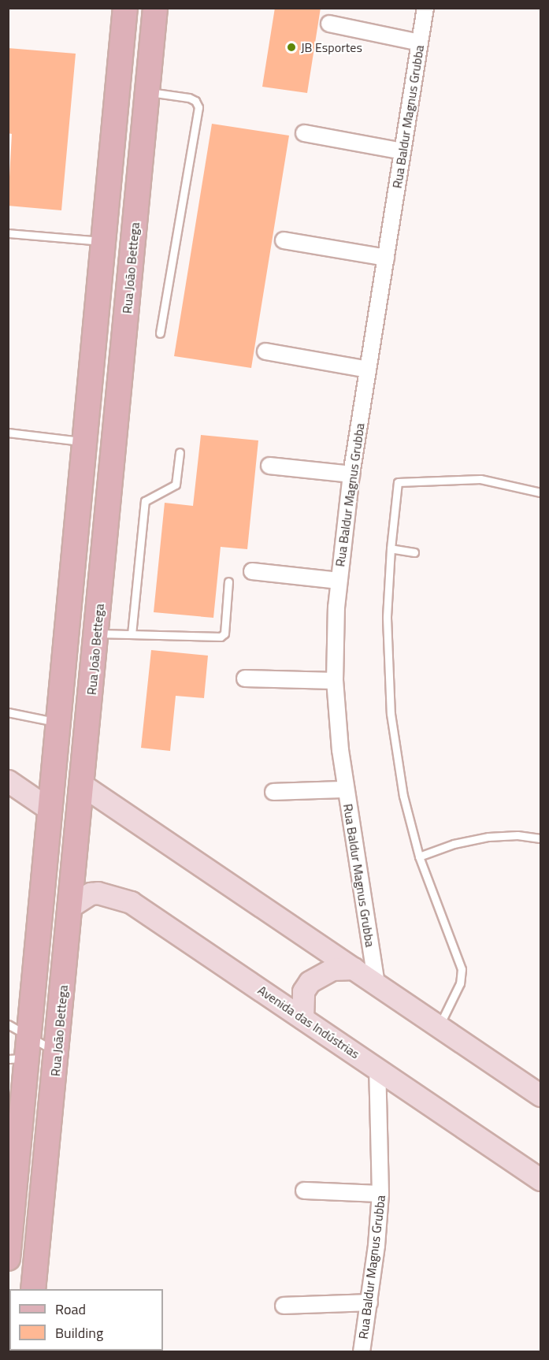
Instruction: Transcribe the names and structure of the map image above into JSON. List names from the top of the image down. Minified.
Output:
{"streets":{"main road":["Rua João Bettega","Avenida das Indústrias"],"street":["Rua Baldur Magnus Grubba"]},"crossings":[["Rua Baldur Magnus Grubba","Avenida das Indústrias"],["Rua João Bettega","Avenida das Indústrias"]],"places":["JB Esportes"],"legend":["Road","Building"]}
